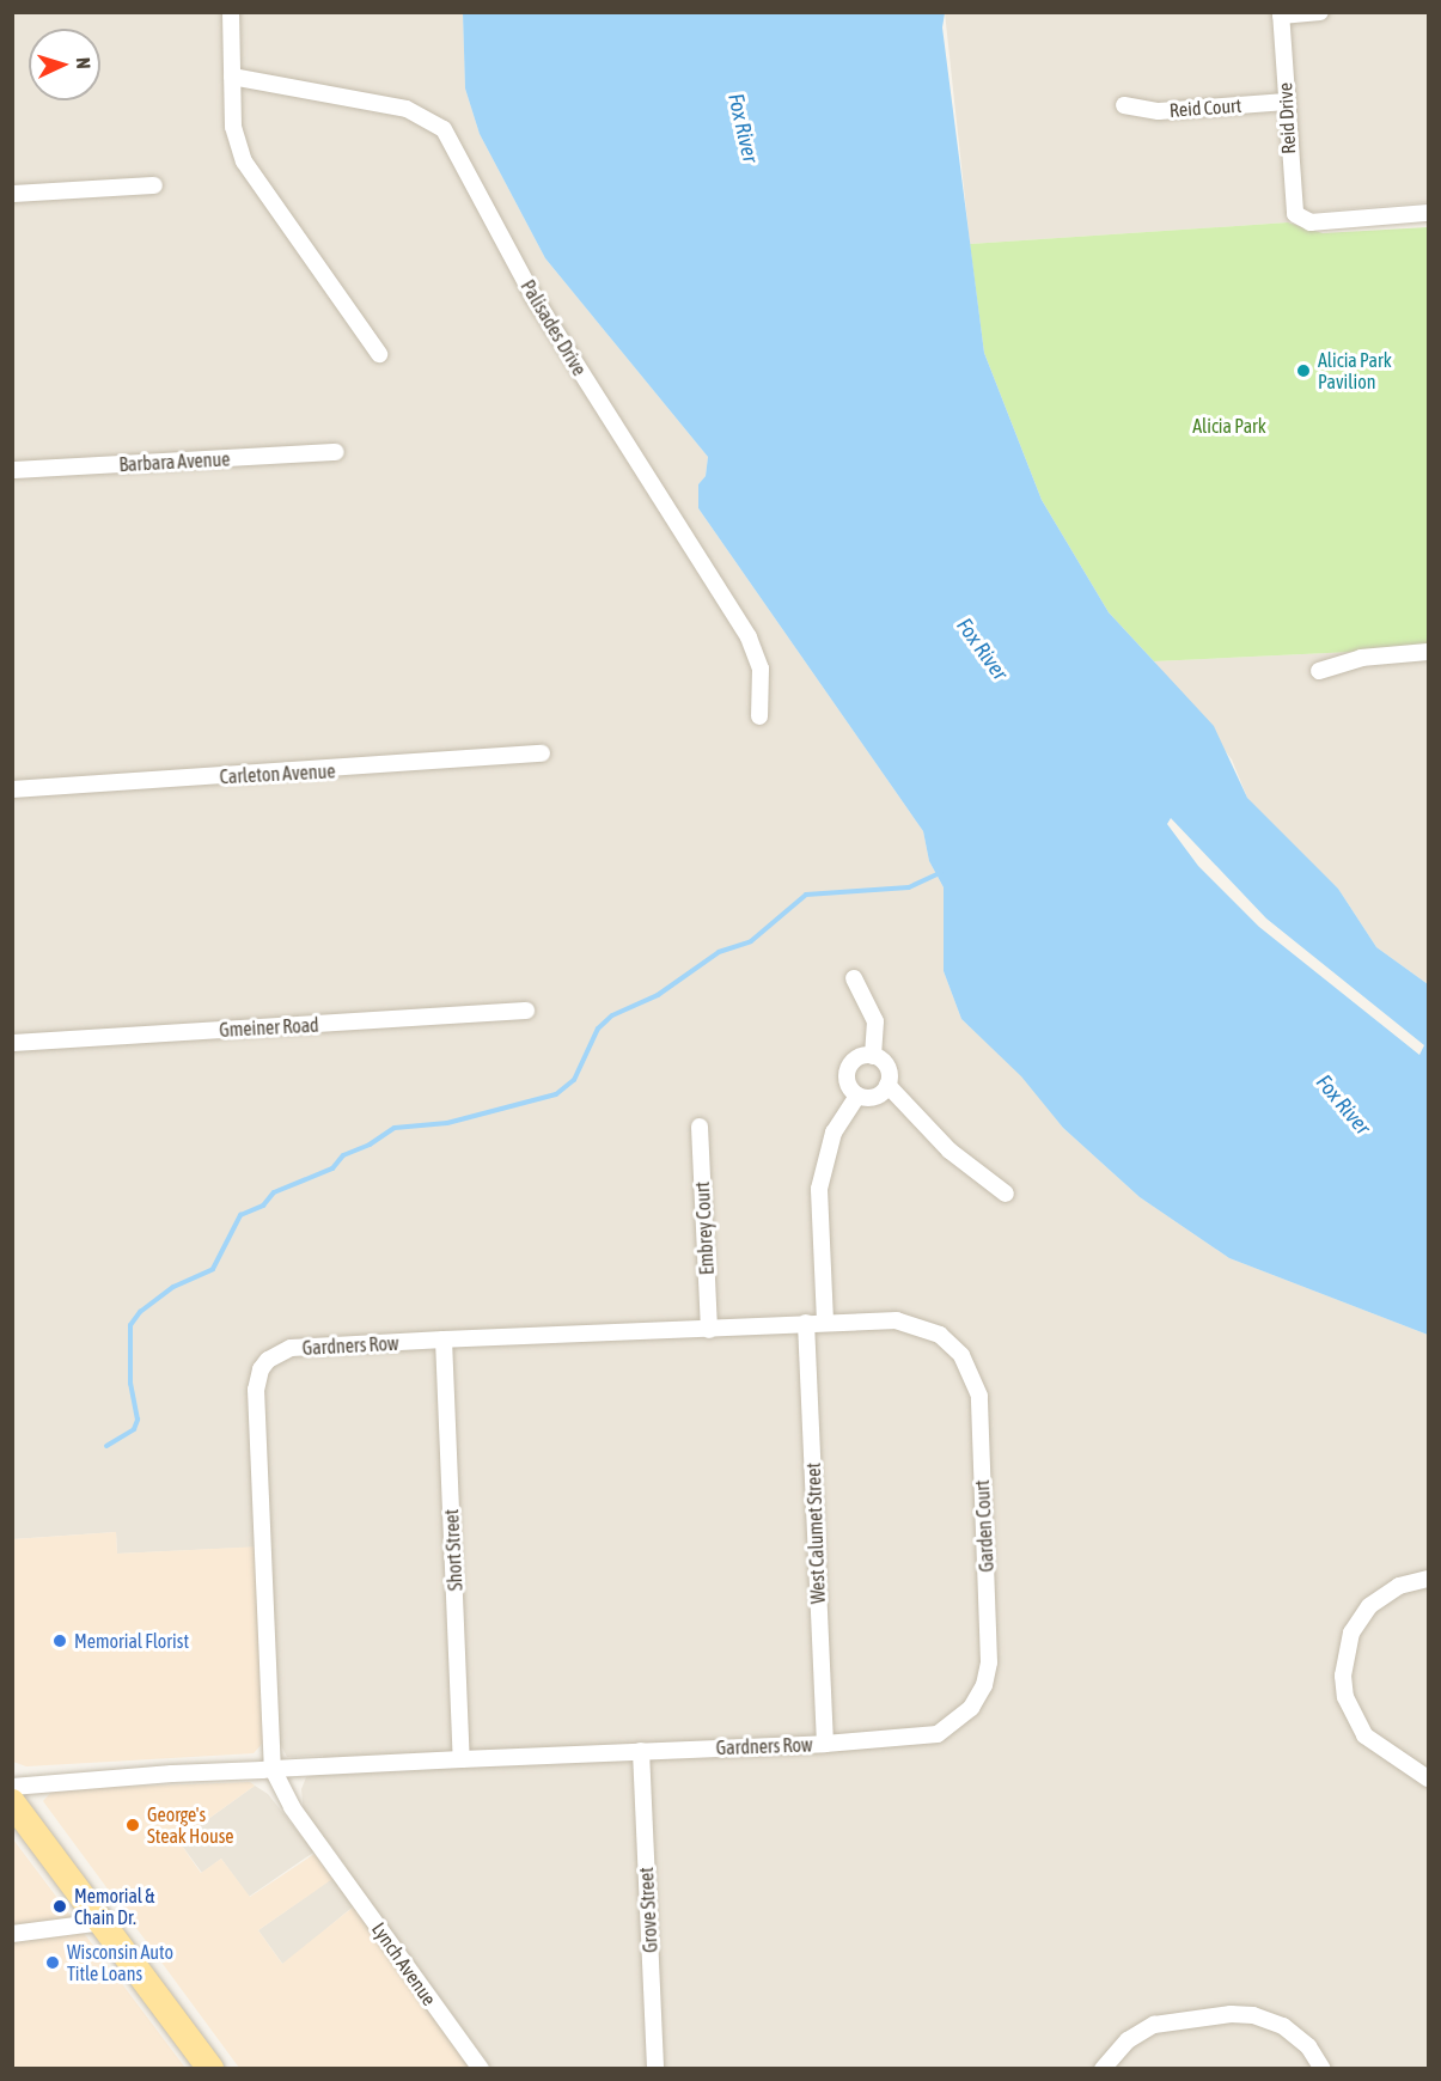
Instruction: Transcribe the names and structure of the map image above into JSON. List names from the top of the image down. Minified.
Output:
{"streets":{"street":["Reid Court","Reid Drive","Palisades Drive","Barbara Avenue","Carleton Avenue","Gmeiner Road","Embrey Court","Gardners Row","Garden Court","West Calumet Street","Short Street","Grove Street","Lynch Avenue"]},"crossings":[["Reid Court","Reid Drive"],["Embrey Court","Gardners Row"],["Gardners Row","Garden Court"],["Gardners Row","West Calumet Street"],["Gardners Row","Short Street"],["Gardners Row","Grove Street"],["Gardners Row","Lynch Avenue"],["Garden Court","West Calumet Street"]],"water":["Fox River"],"parks":["Alicia Park"],"places":["Alicia Park Pavilion","Memorial Florist","George's Steak House","Memorial & Chain Dr.","Wisconsin Auto Title Loans"],"north":"right"}
